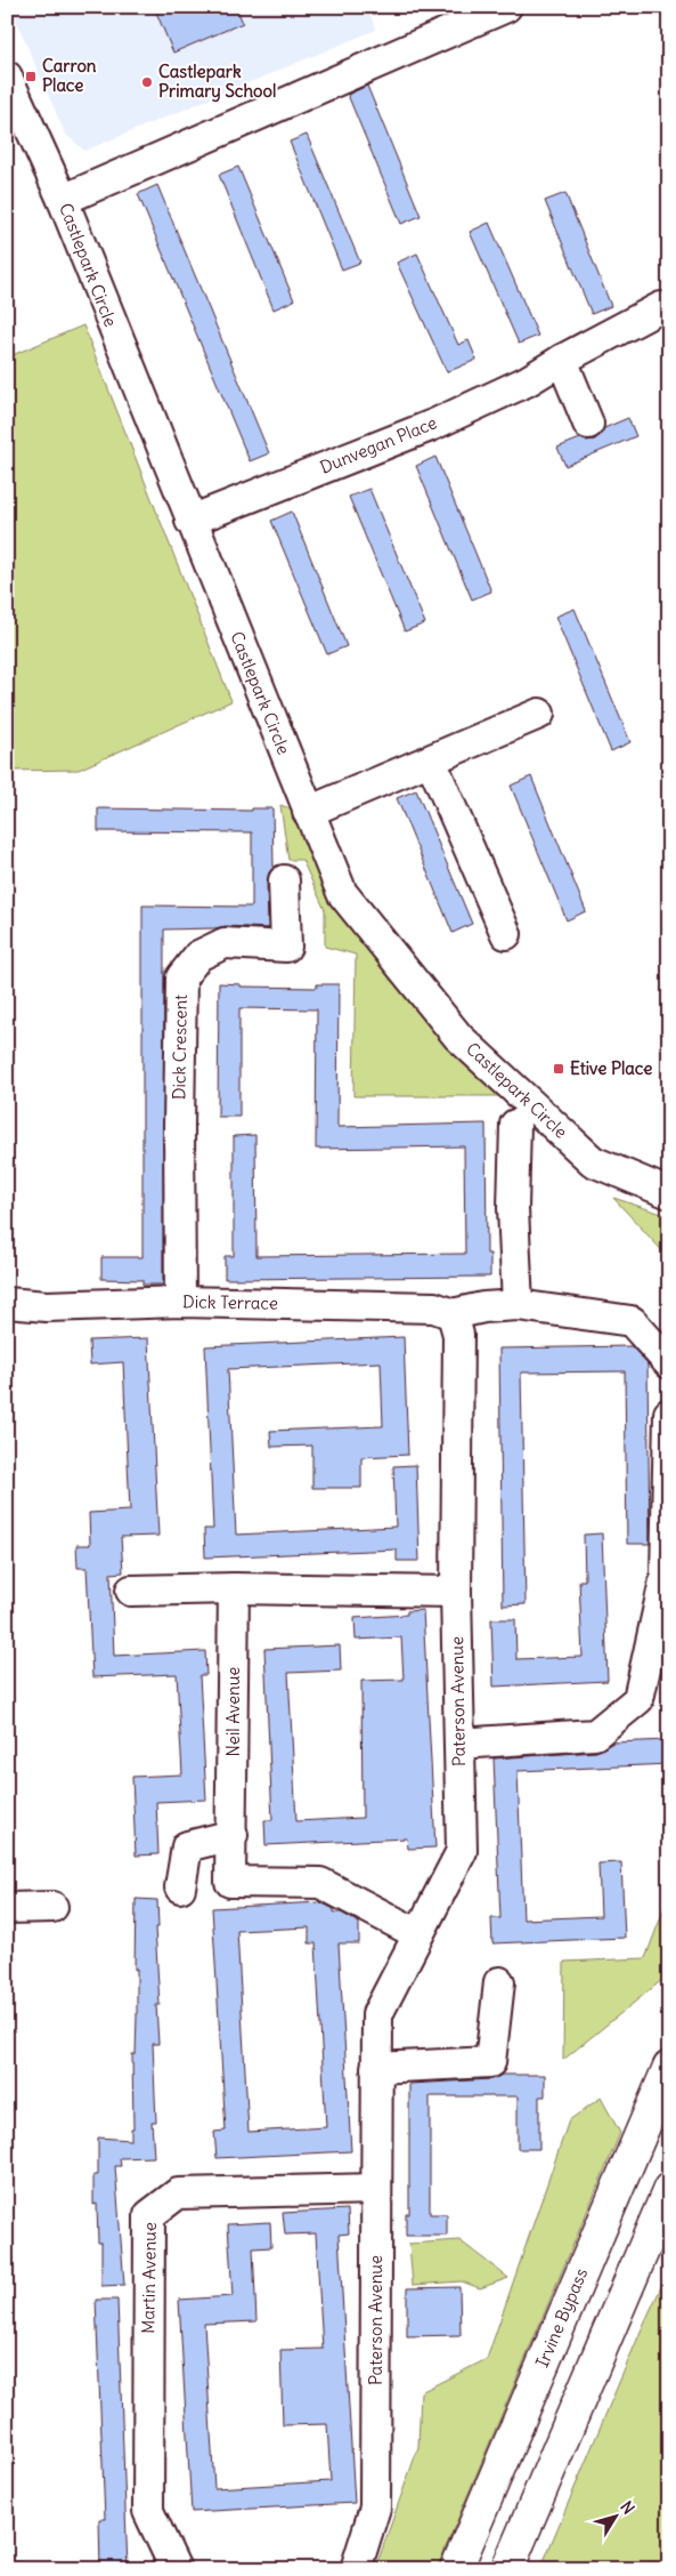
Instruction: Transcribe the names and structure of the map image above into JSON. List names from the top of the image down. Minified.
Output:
{"streets":{"highway":["Irvine Bypass"],"street":["Castlepark Circle","Dunvegan Place","Dick Crescent","Dick Terrace","Paterson Avenue","Neil Avenue","Martin Avenue"]},"crossings":[["Castlepark Circle","Dunvegan Place"],["Dick Crescent","Dick Terrace"],["Dick Terrace","Paterson Avenue"],["Paterson Avenue","Neil Avenue"],["Paterson Avenue","Martin Avenue"]],"places":{"transit":["Carron Place","Etive Place"],"other":["Castlepark Primary School"]},"north":"top right"}
